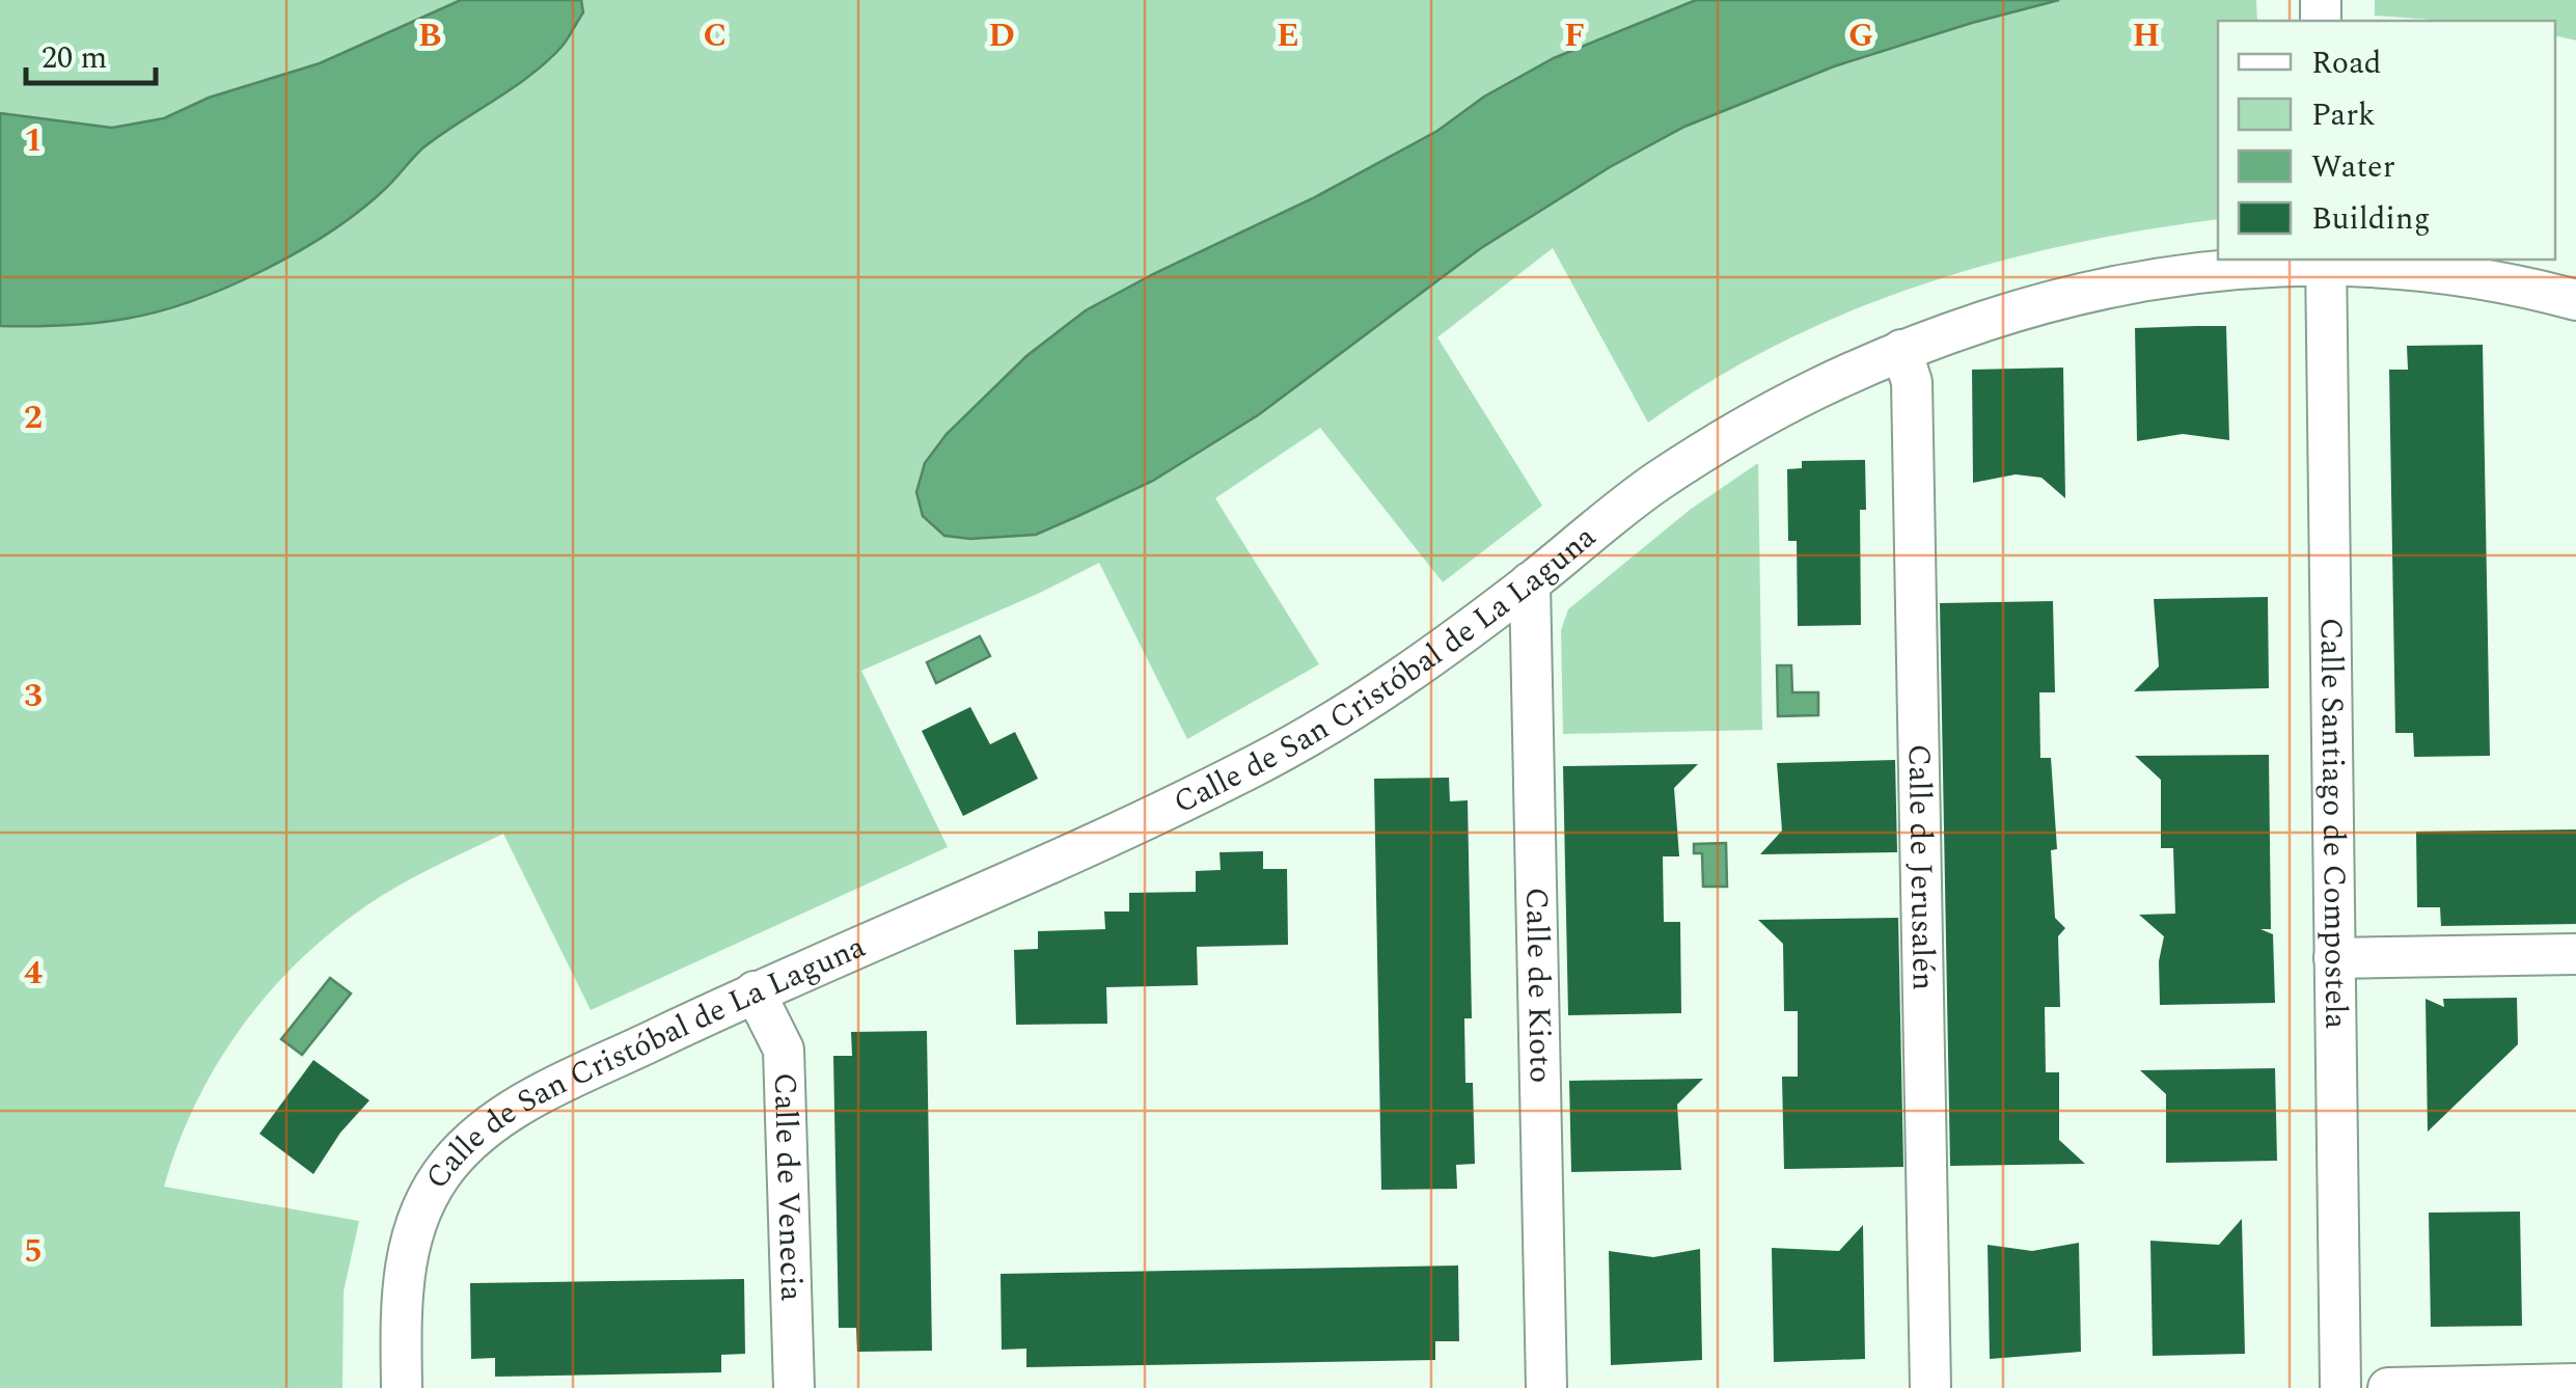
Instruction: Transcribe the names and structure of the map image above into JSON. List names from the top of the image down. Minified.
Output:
{"streets":{"street":["Calle de San Cristóbal de La Laguna","Calle Santiago de Compostela","Calle de Jerusalén","Calle de Kioto","Calle de Venecia"]},"crossings":[["Calle de San Cristóbal de La Laguna","Calle Santiago de Compostela"],["Calle de San Cristóbal de La Laguna","Calle de Jerusalén"],["Calle de San Cristóbal de La Laguna","Calle de Kioto"],["Calle de San Cristóbal de La Laguna","Calle de Venecia"]],"legend":["Road","Park","Water","Building"],"scale_bar":"20 m","grid":{"columns":["B","C","D","E","F","G","H"],"rows":["1","2","3","4","5"]}}
